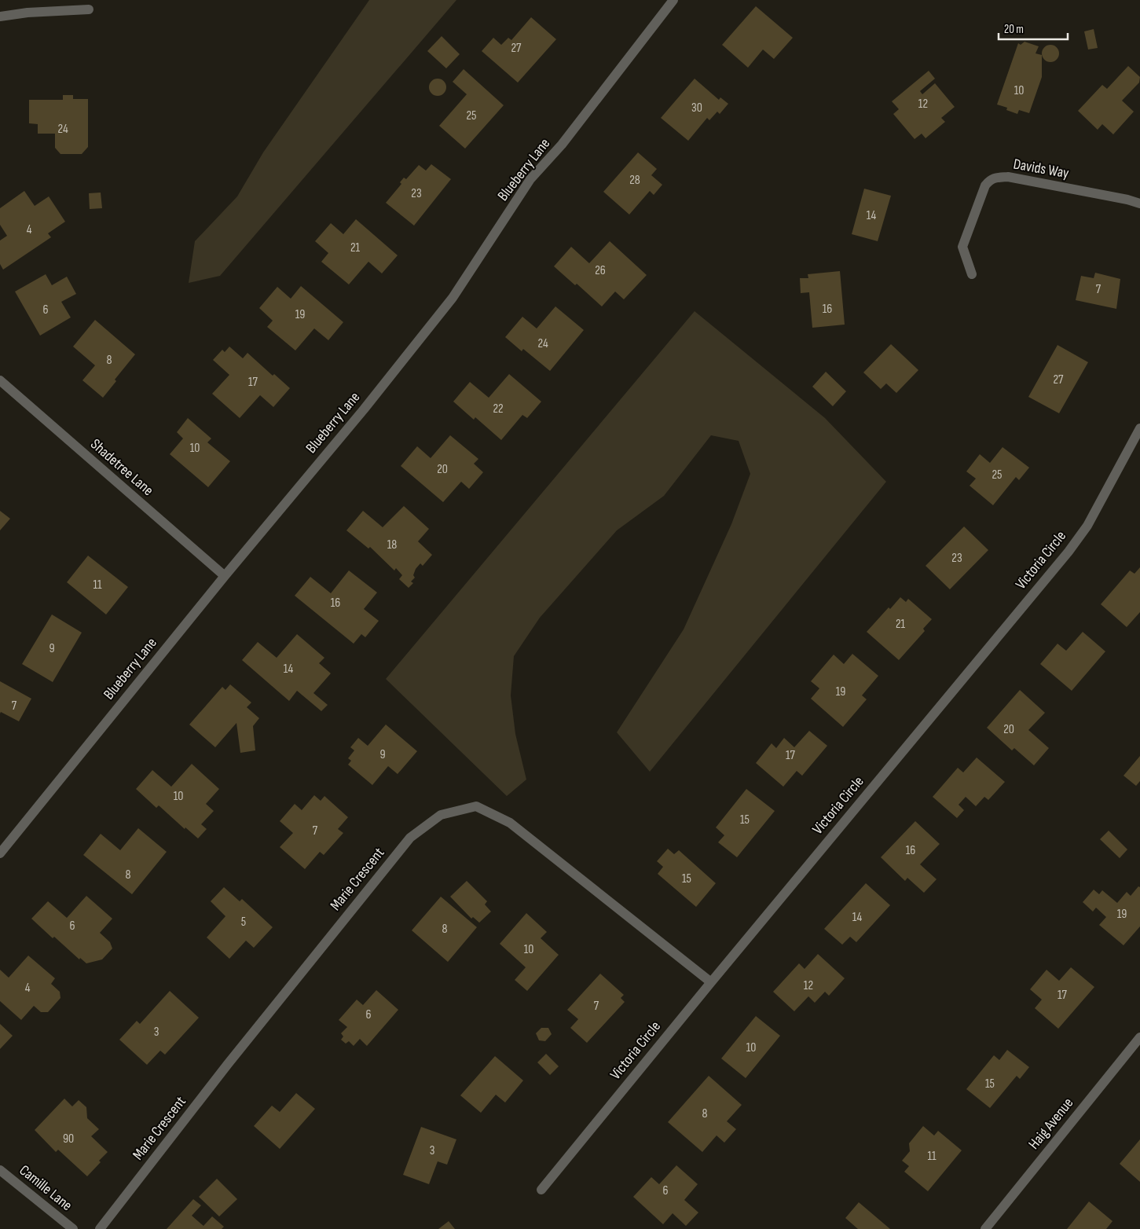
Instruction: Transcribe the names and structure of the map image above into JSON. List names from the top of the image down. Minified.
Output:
{"streets":{"street":["Davids Way","Blueberry Lane","Shadetree Lane","Victoria Circle","Marie Crescent","Haig Avenue","Camille Lane"]},"crossings":[["Blueberry Lane","Shadetree Lane"],["Victoria Circle","Marie Crescent"]],"house_numbers":["27","10","12","30","25","24","28","23","14","4","21","26","7","16","6","19","24","8","27","17","22","10","20","25","18","23","11","16","21","9","14","19","7","20","9","17","10","15","7","16","8","15","19","14","5","6","8","10","12","4","17","7","6","3","10","15","8","90","3","11","6"],"scale_bar":"20 m"}
